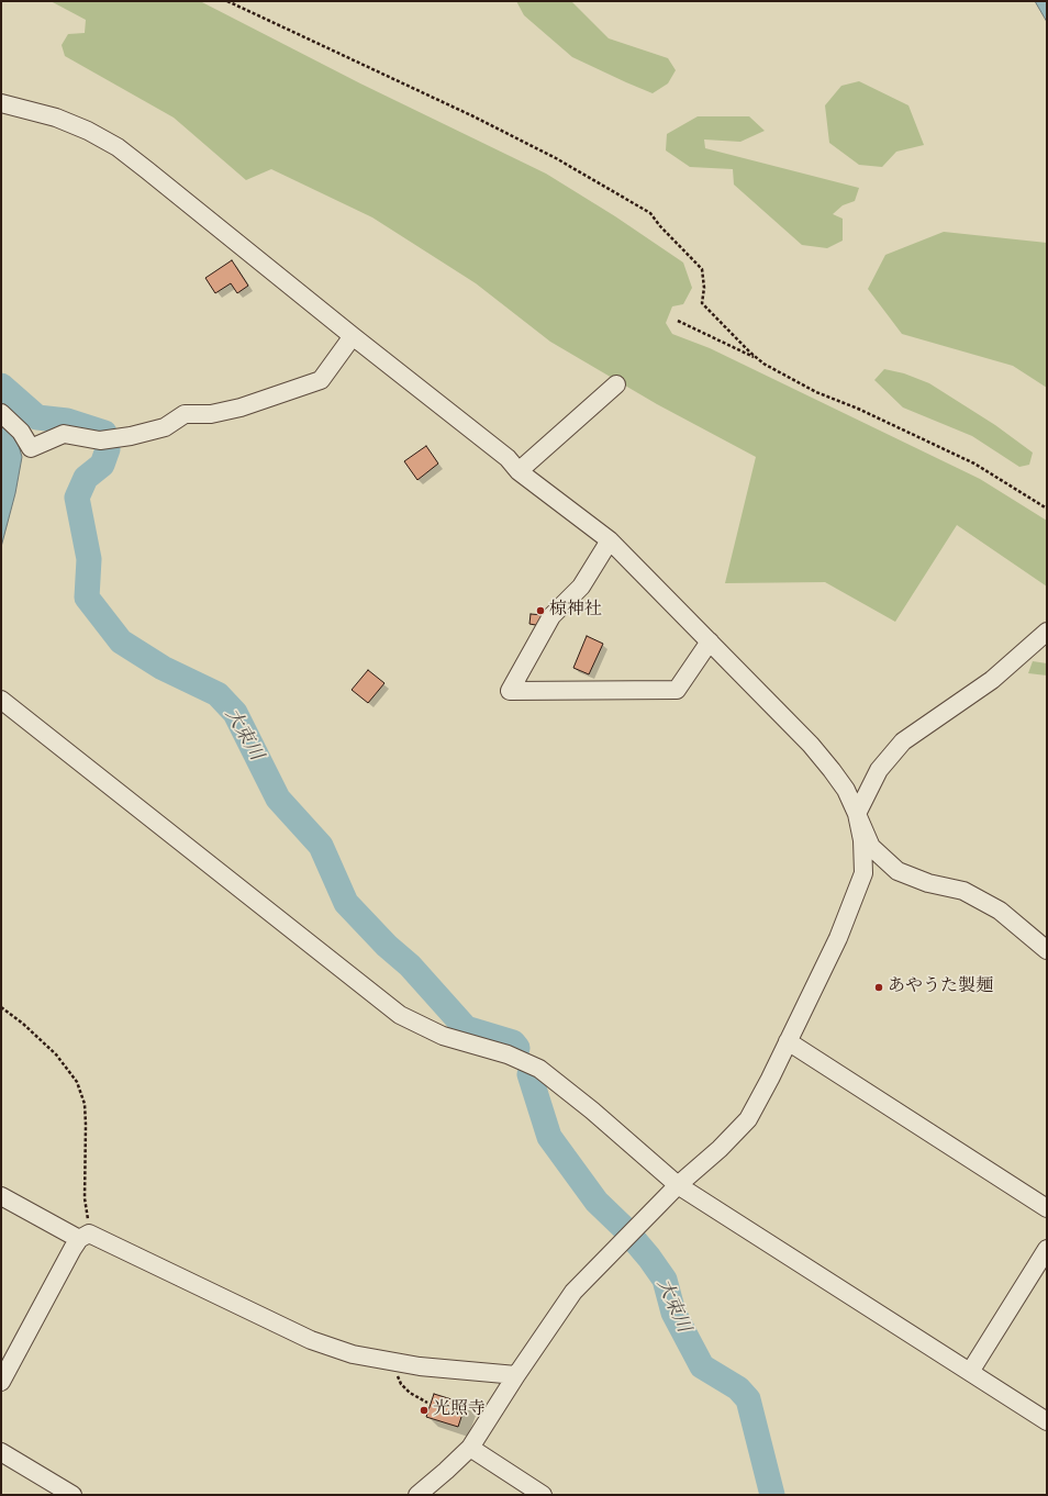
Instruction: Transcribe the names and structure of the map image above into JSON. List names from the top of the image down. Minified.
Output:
{"water":["大束川"],"places":["椋神社","あやうた製麺","光照寺"]}
